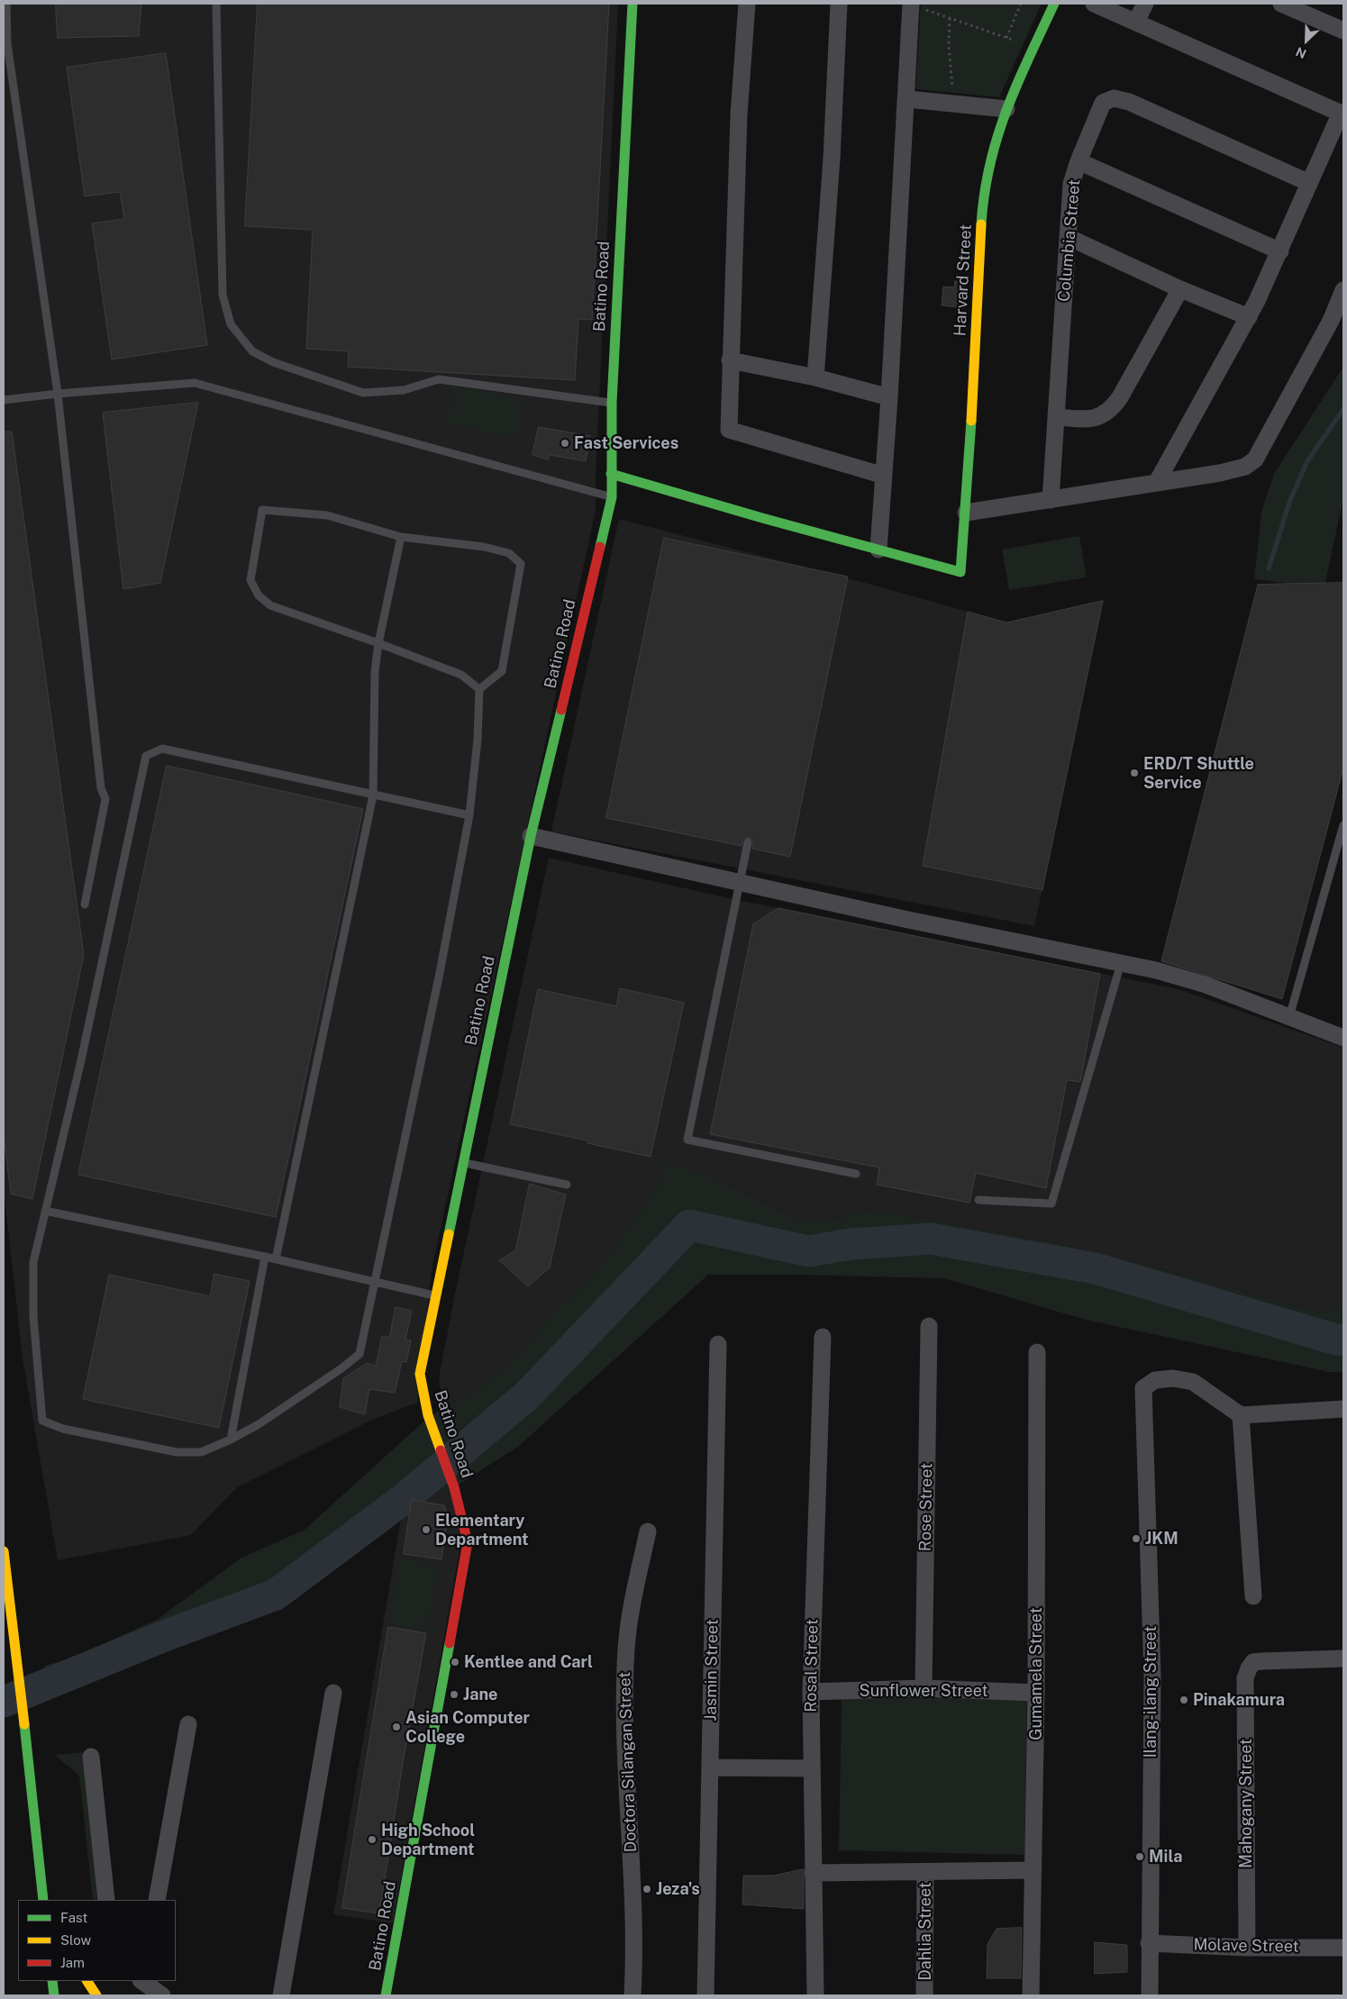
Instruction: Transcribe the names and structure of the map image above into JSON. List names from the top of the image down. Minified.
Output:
{"streets":{"main road":["Harvard Street","Batino Road"],"street":["Columbia Street","Rose Street","Rosal Street","Jasmin Street","Gumamela Street","Sunflower Street","Ilang-ilang Street","Doctora Silangan Street","Mahogany Street","Dahlia Street","Molave Street"]},"crossings":[["Rose Street","Sunflower Street"],["Rosal Street","Sunflower Street"],["Rosal Street","Dahlia Street"],["Gumamela Street","Sunflower Street"],["Ilang-ilang Street","Molave Street"],["Mahogany Street","Molave Street"]],"places":["Fast Services","ERD/T Shuttle Service","Elementary Department","JKM","Kentlee and Carl","Jane","Pinakamura","Asian Computer College","High School Department","Mila","Jeza's"],"legend":["Fast","Slow","Jam"],"north":"bottom left"}
